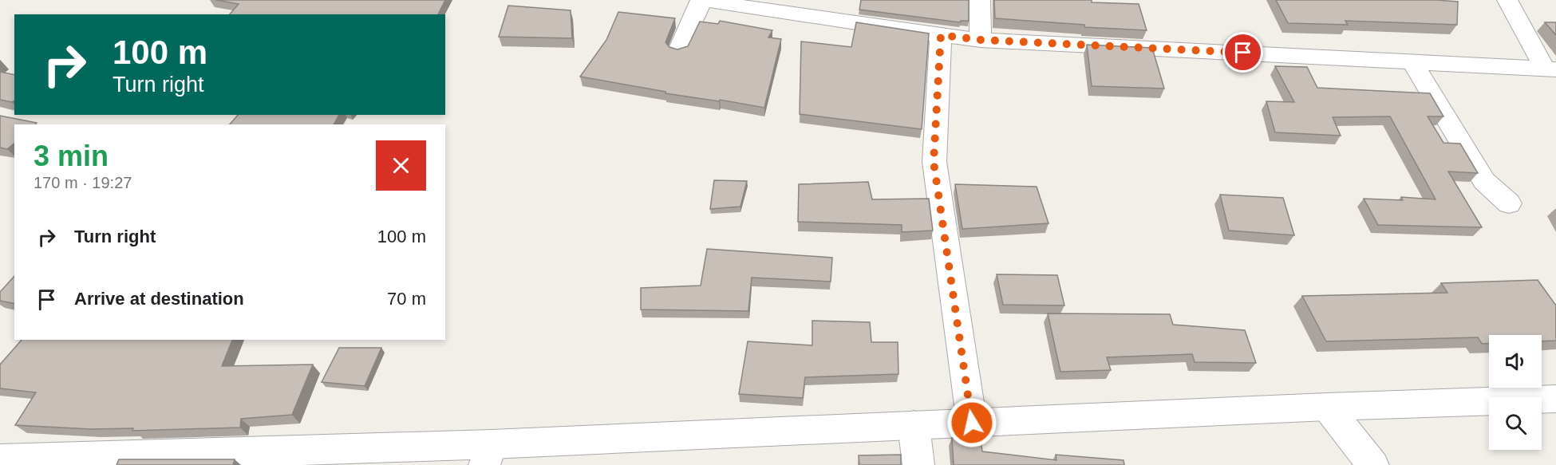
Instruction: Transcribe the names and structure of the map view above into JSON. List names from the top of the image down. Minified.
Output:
{"page":{"turn":["100 m","Turn right"],"heading":["3 min","170 m · 19:27"],"list":[{"name":"Turn right","value":"100 m"},{"name":"Arrive at destination","value":"70 m"}]}}
